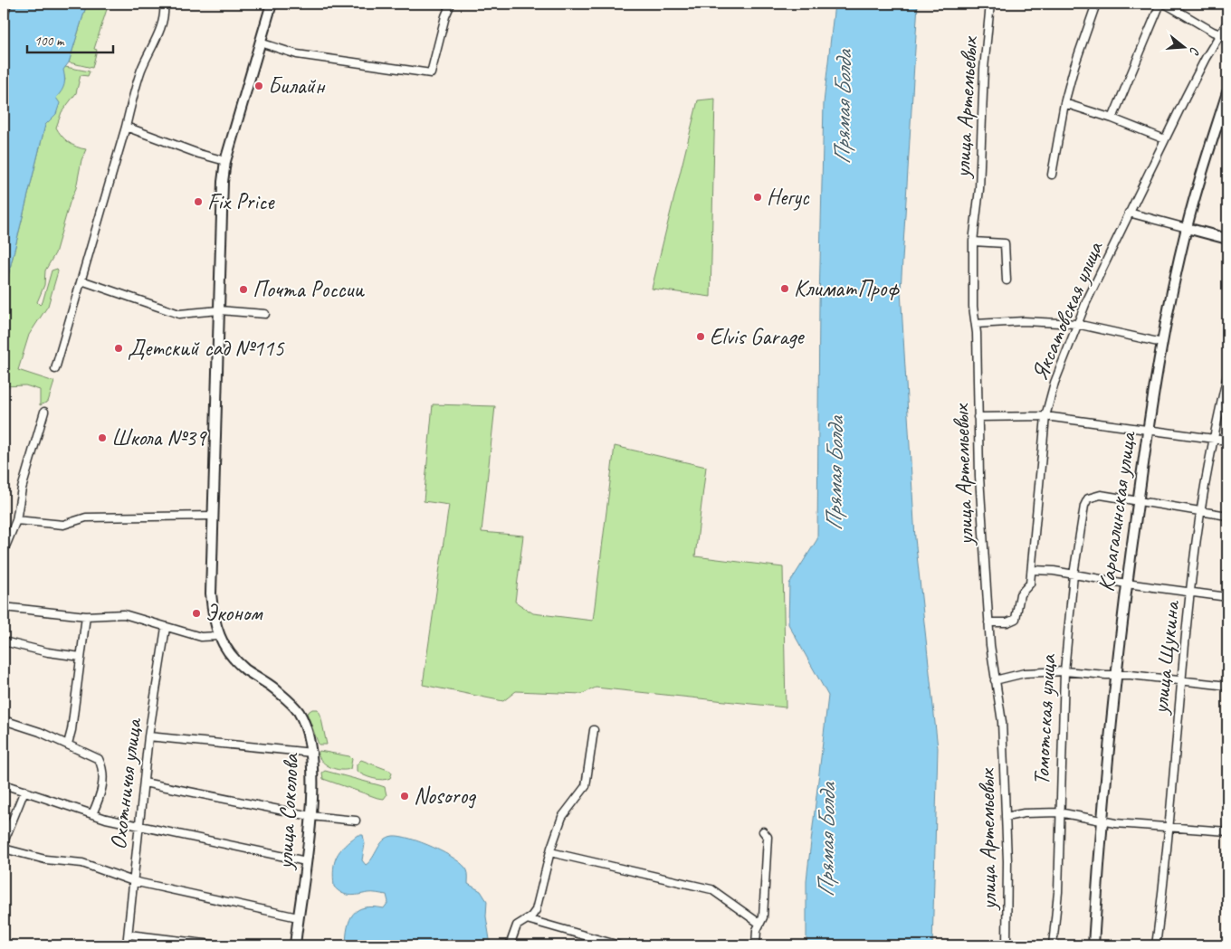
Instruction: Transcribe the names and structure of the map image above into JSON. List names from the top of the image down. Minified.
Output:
{"streets":{"main road":["Карагалинская улица","улица Соколова"],"street":["улица Артемьевых","Яксатовская улица","улица Щукина","Томотская улица","Охотничья улица"]},"crossings":[["улица Артемьевых","Яксатовская улица"],["Карагалинская улица","Томотская улица"]],"water":["Прямая Болда"],"places":["Билайн","Негус","Fix Price","КлиматПроф","Почта России","Elvis Garage","Детский сад №115","Школа №39","Эконом","Nosorog"],"scale_bar":"100 m","north":"right"}
